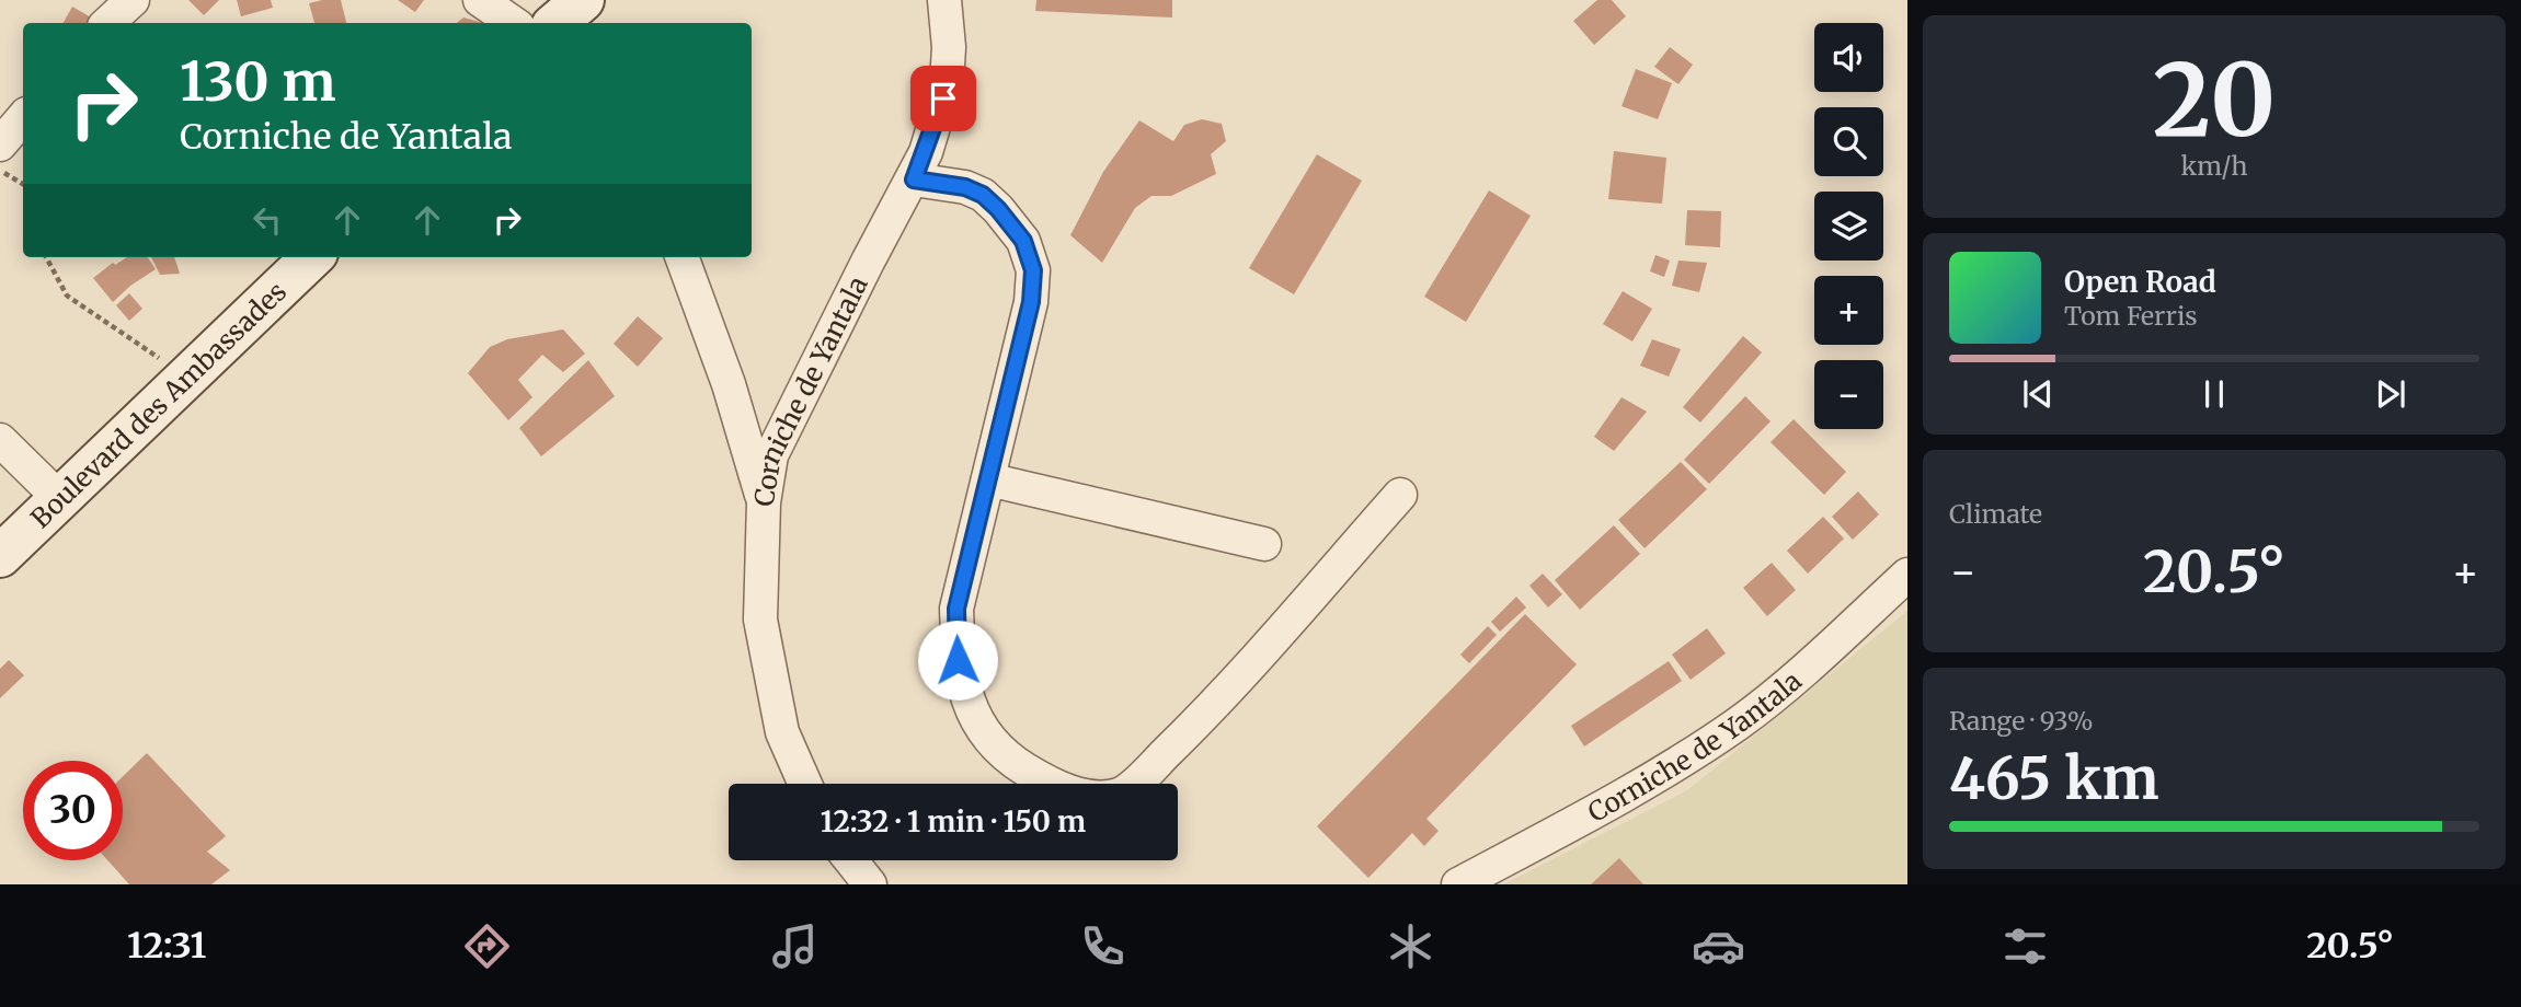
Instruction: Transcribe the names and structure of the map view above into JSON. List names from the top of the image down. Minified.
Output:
{"streets":{"main road":["Boulevard des Ambassades"],"street":["Corniche de Yantala"]},"page":{"tile":[["20","km/h"],"Climate",["Range · 93%","465 km"]],"map_buttons":["+","−"],"turn":["130 m","Corniche de Yantala"],"song":["Open Road","Tom Ferris"],"heat":["−","20.5°","+"],"limit":"30","trip":"12:32 · 1 min · 150 m","tabs":["12:31","20.5°"]}}
